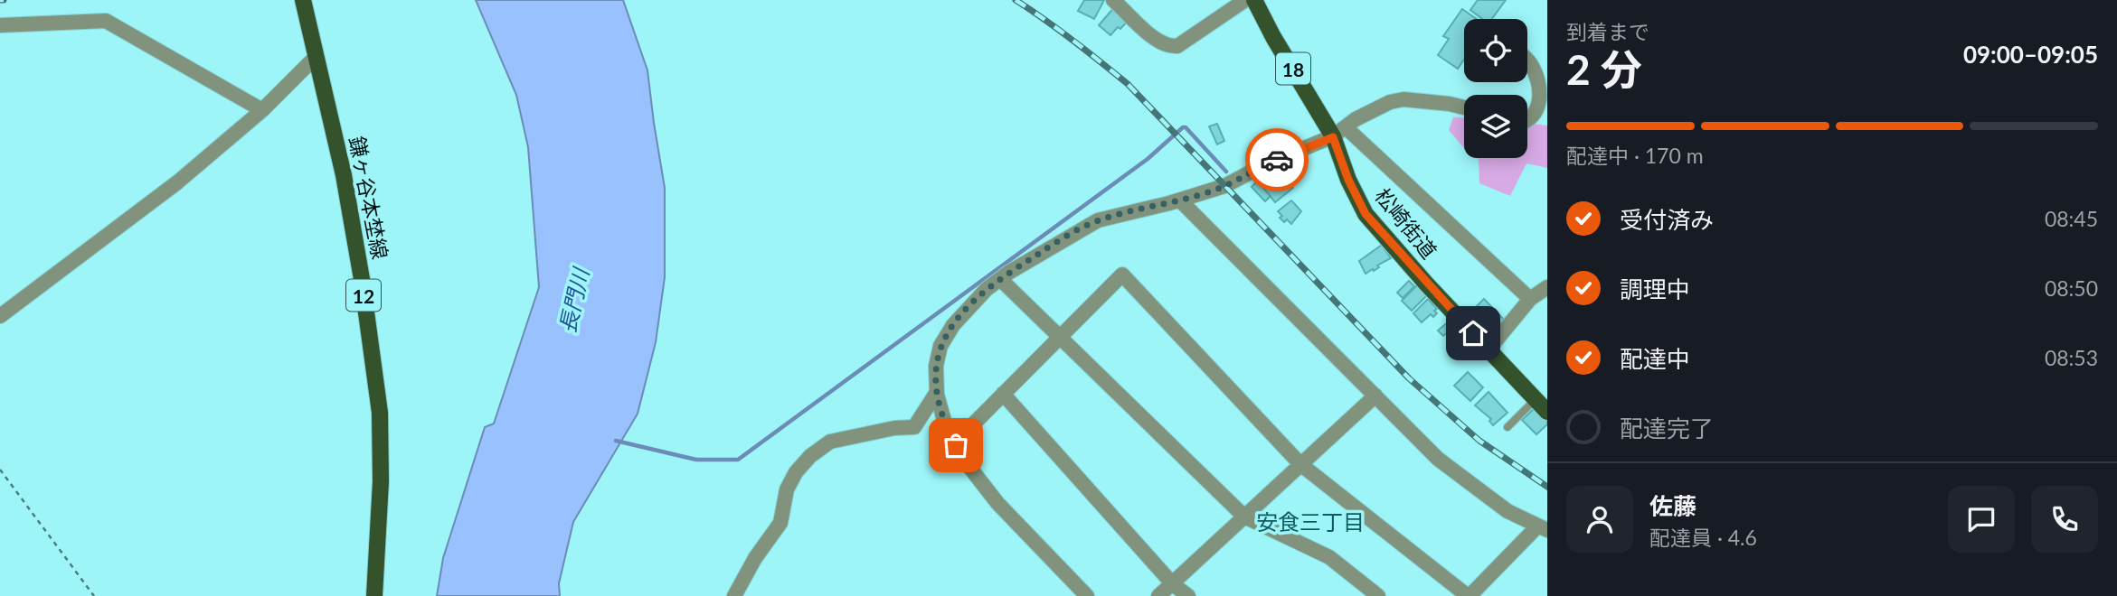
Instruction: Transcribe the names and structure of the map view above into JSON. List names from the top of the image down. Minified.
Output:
{"streets":{"main road":["18","鎌ヶ谷本埜線","松崎街道","12"]},"districts":["安食三丁目"],"water":["長門川"],"page":{"heading":["2 分","到着まで","09:00–09:05"],"panel":["佐藤","配達員 · 4.6"],"bar":"配達中 · 170 m","list":[["受付済み","08:45"],["調理中","08:50"],["配達中","08:53"],"配達完了"]}}
